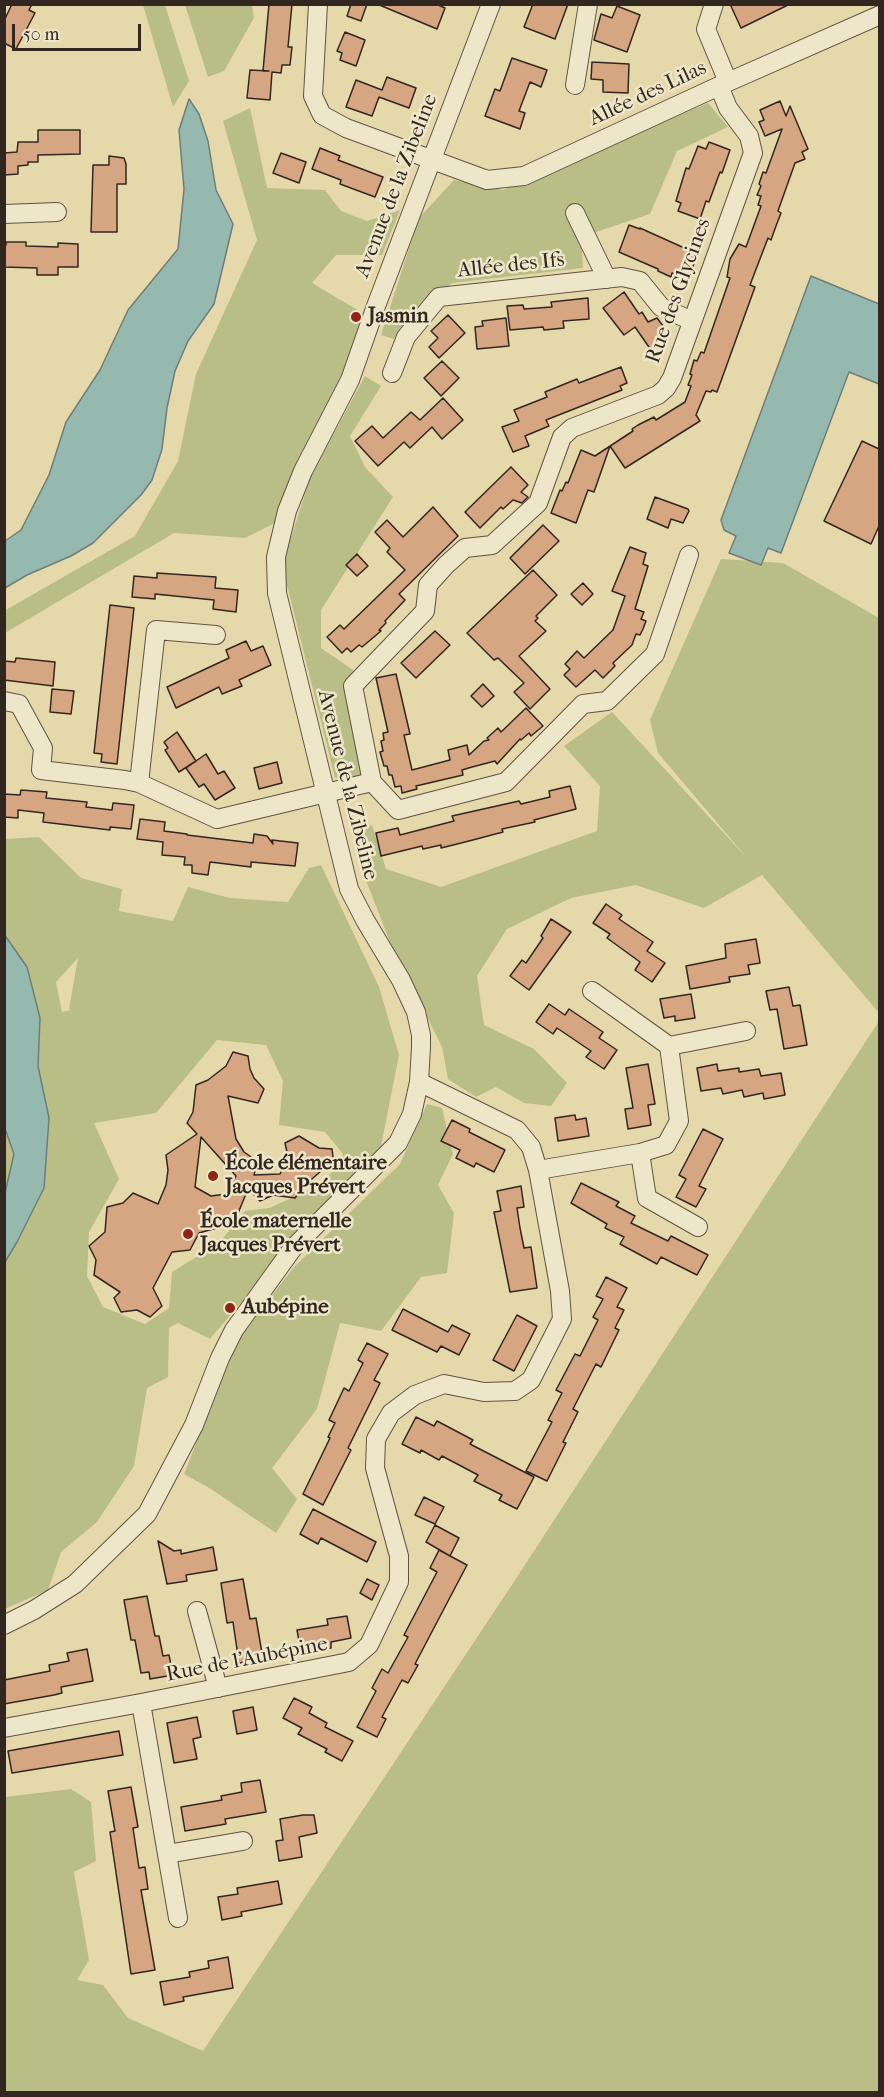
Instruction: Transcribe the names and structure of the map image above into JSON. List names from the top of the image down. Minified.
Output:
{"streets":{"street":["Allée des Lilas","Avenue de la Zibeline","Allée des Ifs","Rue des Glycines","Rue de l'Aubépine"]},"crossings":[["Allée des Lilas","Avenue de la Zibeline"],["Allée des Lilas","Rue des Glycines"],["Avenue de la Zibeline","Rue de l'Aubépine"],["Allée des Ifs","Rue des Glycines"]],"places":["Jasmin","École élémentaire Jacques Prévert","École maternelle Jacques Prévert","Aubépine"],"scale_bar":"50 m"}
